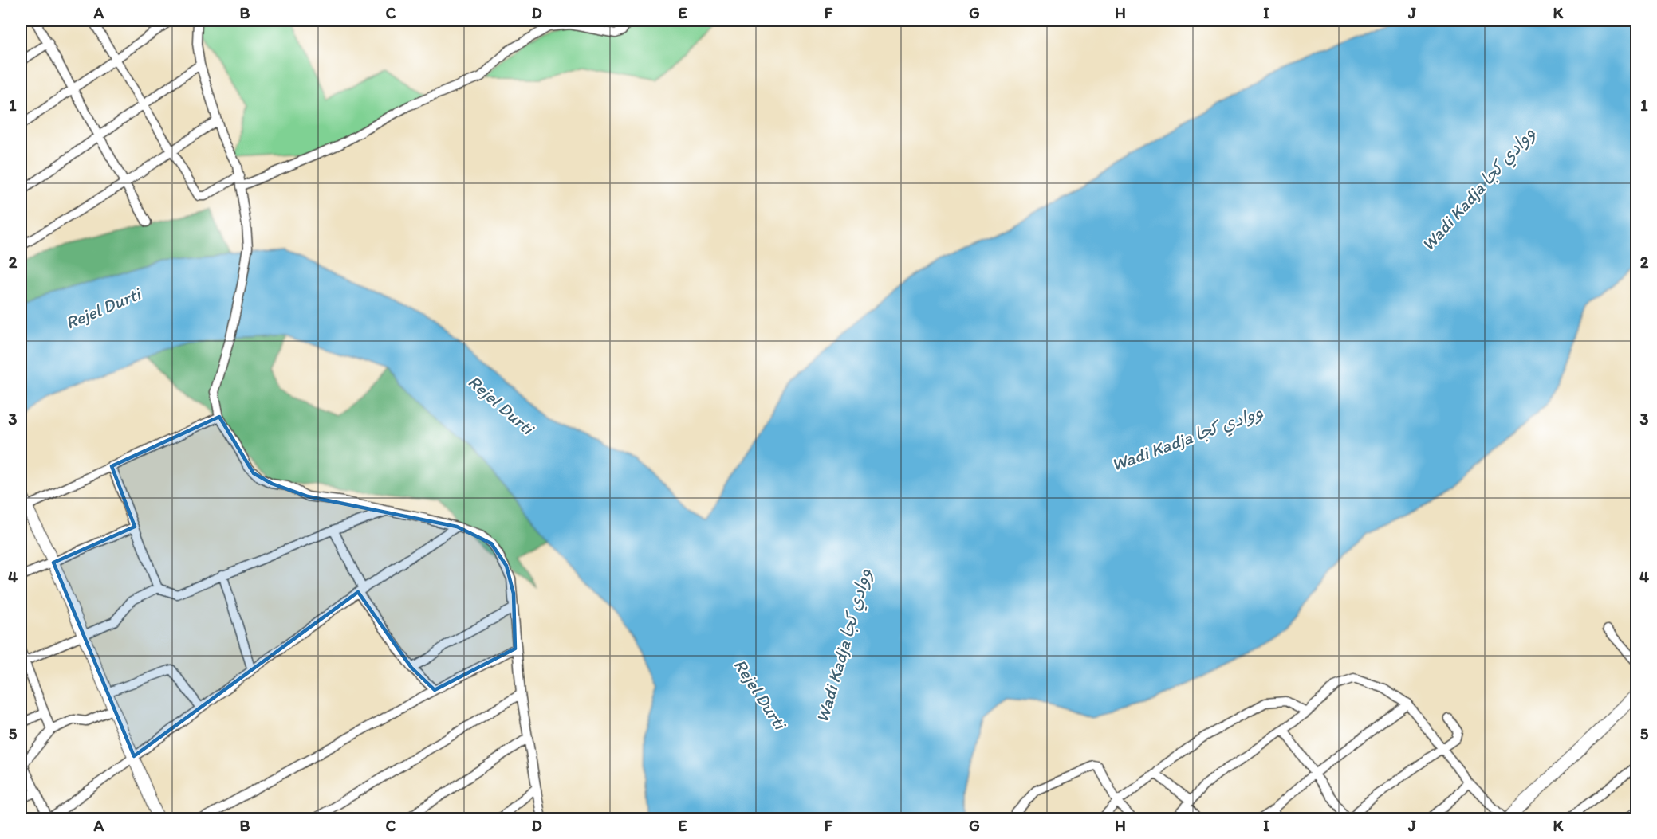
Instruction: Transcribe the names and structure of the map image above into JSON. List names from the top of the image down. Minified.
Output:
{"water":["Wadi Kadja ووادي كجا","Rejel Durti"],"grid":{"columns":["A","B","C","D","E","F","G","H","I","J","K"],"rows":["1","2","3","4","5"]}}
